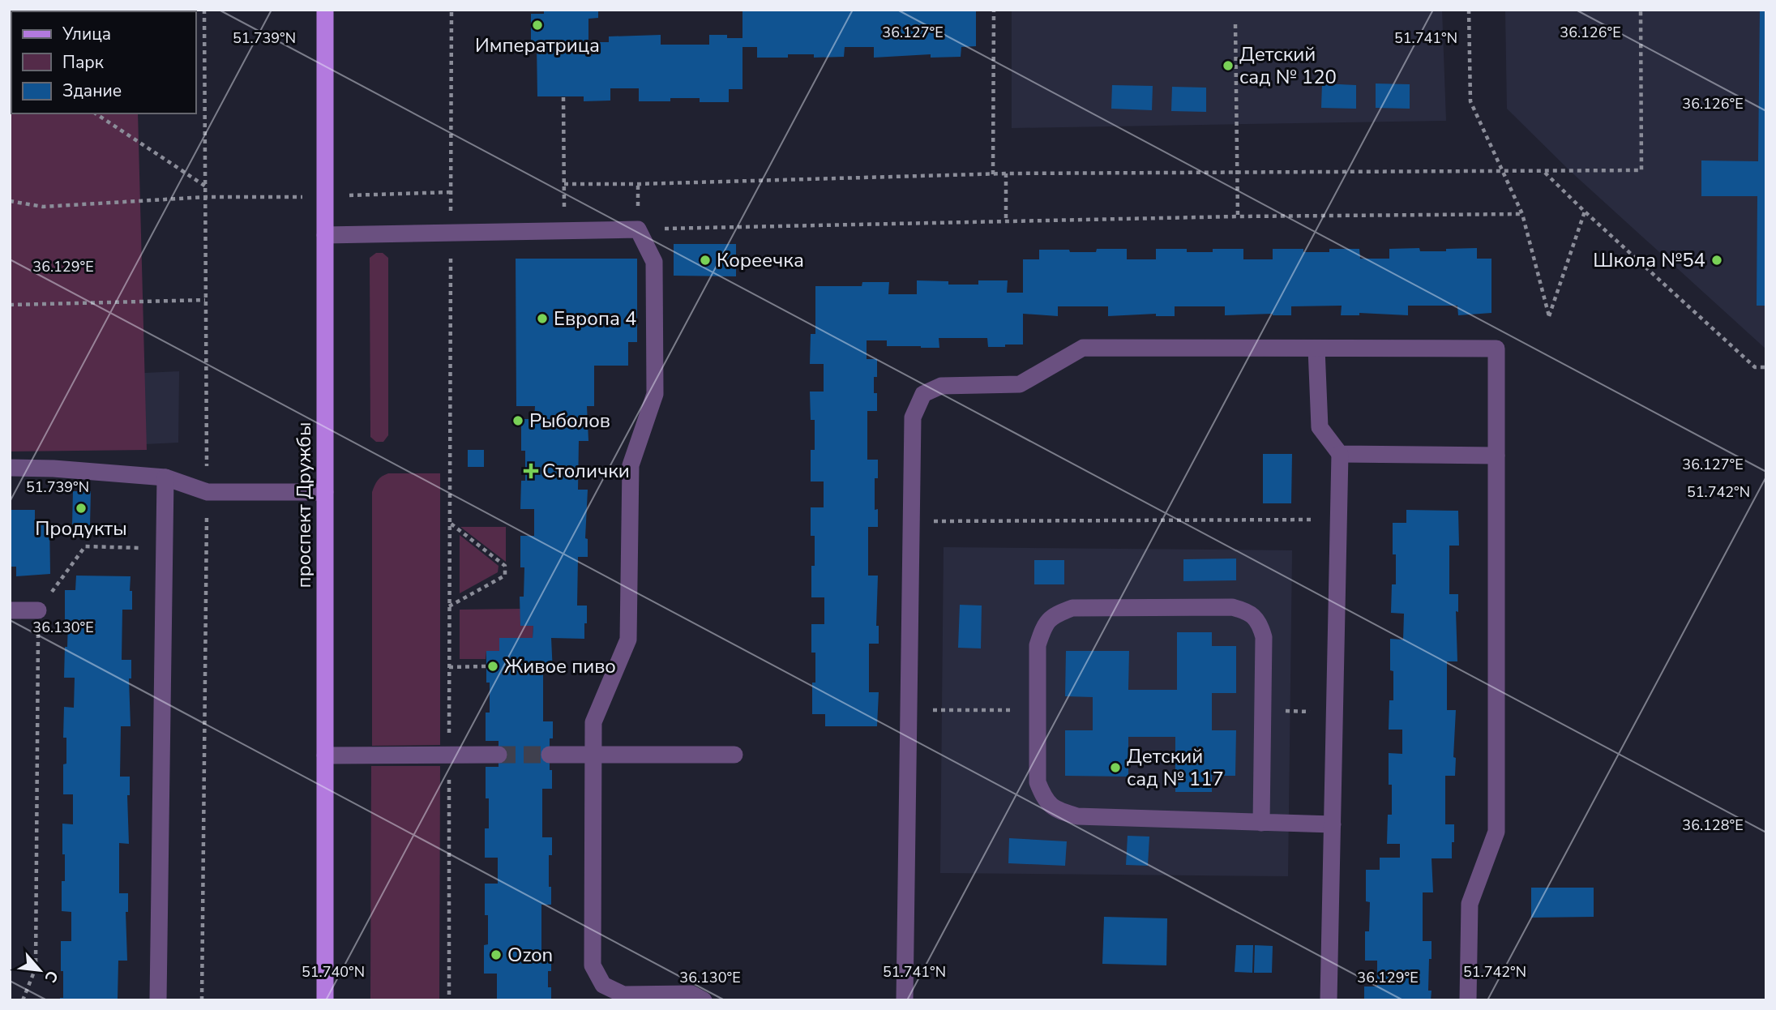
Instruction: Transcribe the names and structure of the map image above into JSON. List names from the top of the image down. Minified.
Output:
{"streets":{"main road":["проспект Дружбы"]},"places":{"other":["Императрица","Детский сад № 120","Кореечка","Школа №54","Европа 4","Рыболов","Продукты","Живое пиво","Детский сад № 117","Ozon"],"health":["Столички"]},"legend":["Улица","Парк","Здание"],"north":"bottom right","coordinates":["36.127°E","36.126°E","51.739°N","51.741°N","36.129°E","51.742°N","36.130°E","36.128°E","51.740°N"]}
